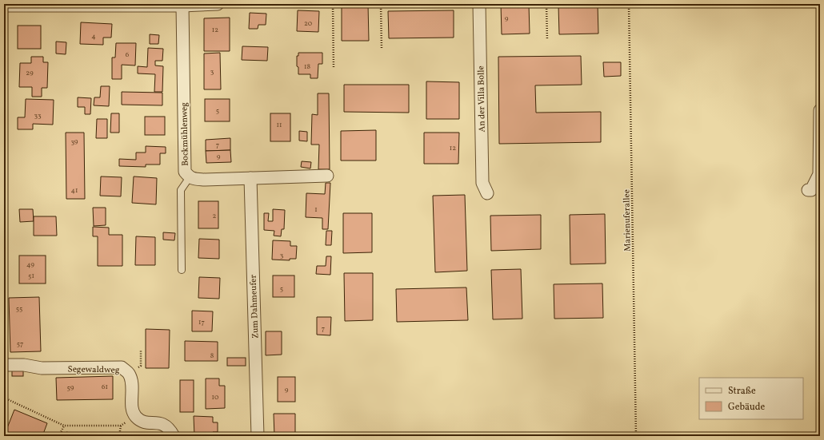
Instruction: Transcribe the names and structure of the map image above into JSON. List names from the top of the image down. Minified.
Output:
{"streets":{"street":["An der Villa Bolle","Bockmühlenweg","Zum Dahmeufer","Segewaldweg"],"path":["Marienuferallee"]},"crossings":[["Bockmühlenweg","Zum Dahmeufer"]],"house_numbers":["9","20","12","4","6","18","3","29","5","33","11","39","7","12","9","41","1","2","3","49","51","5","55","17","7","57","8","61","59","9","10"],"legend":["Straße","Gebäude"]}
